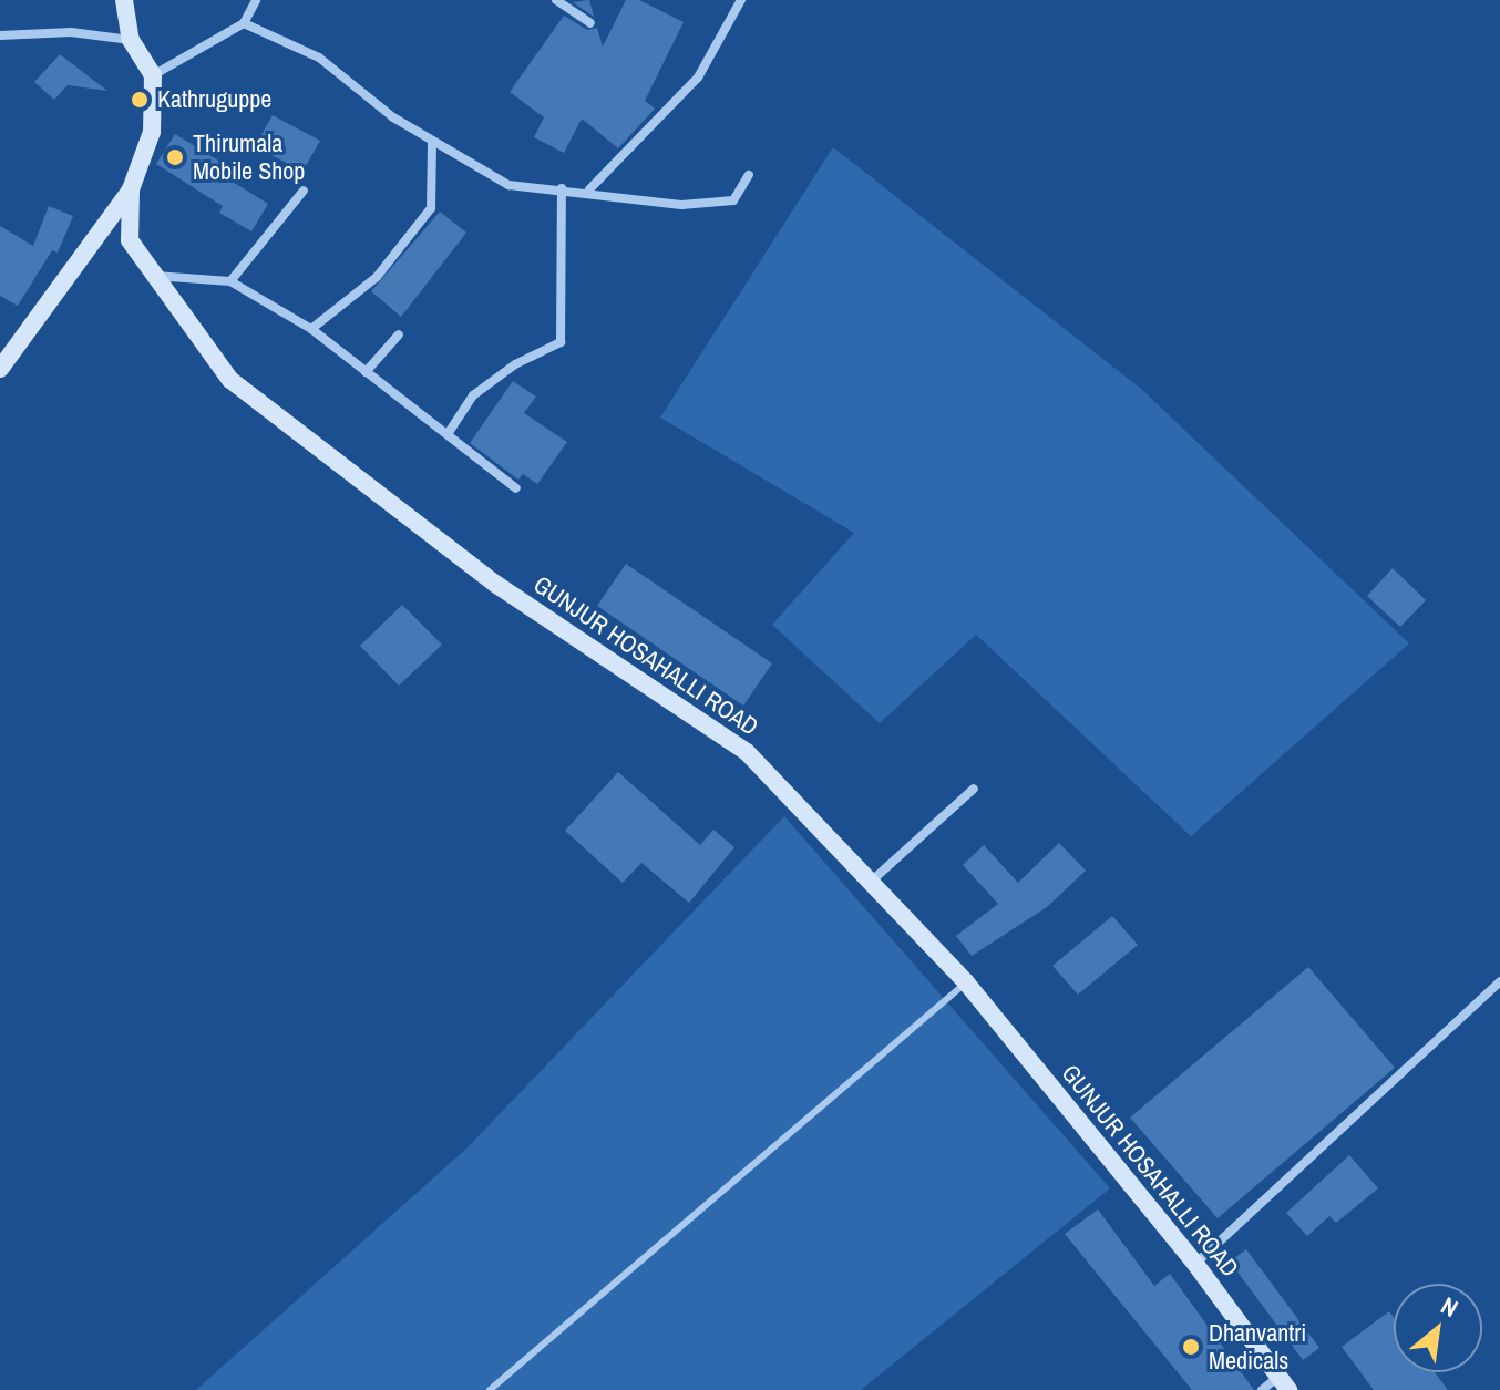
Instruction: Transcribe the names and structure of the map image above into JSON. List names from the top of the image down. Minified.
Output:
{"streets":{"street":["GUNJUR HOSAHALLI ROAD"]},"places":["Kathruguppe","Thirumala Mobile Shop","Dhanvantri Medicals"],"north":"top right"}
